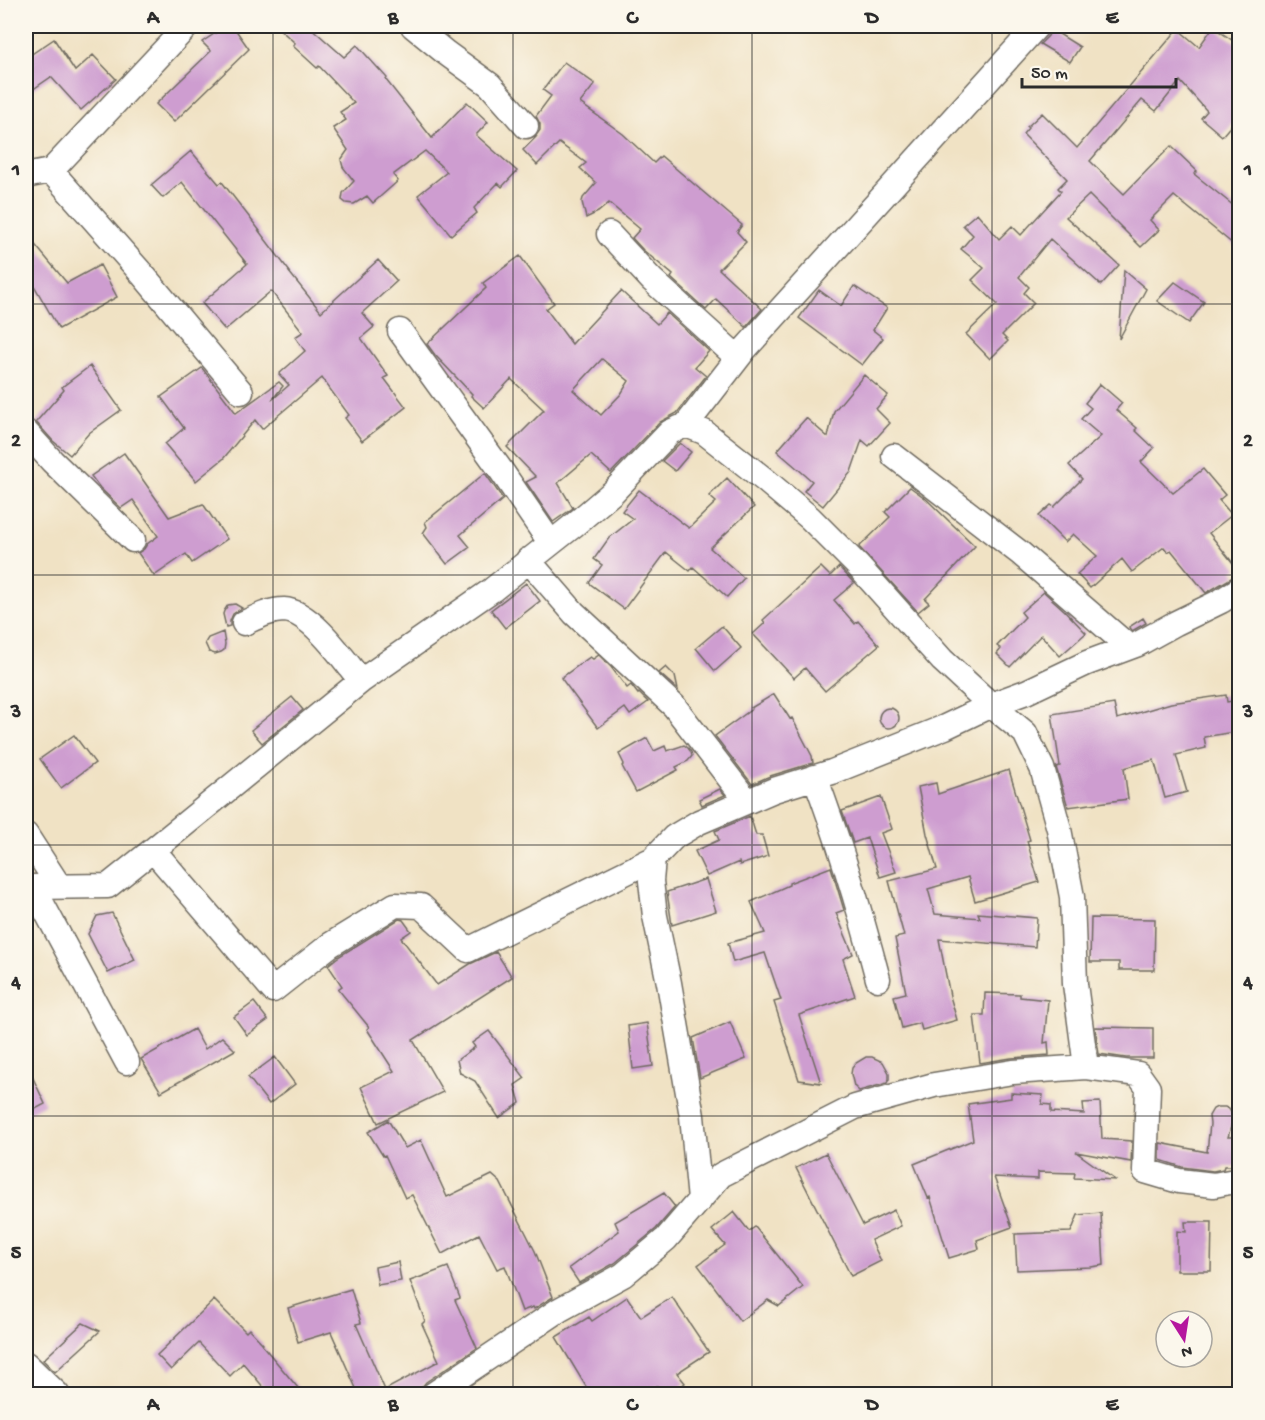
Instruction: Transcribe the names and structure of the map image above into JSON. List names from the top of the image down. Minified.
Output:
{"scale_bar":"50 m","north":"bottom","grid":{"columns":["A","B","C","D","E"],"rows":["1","2","3","4","5"]}}
